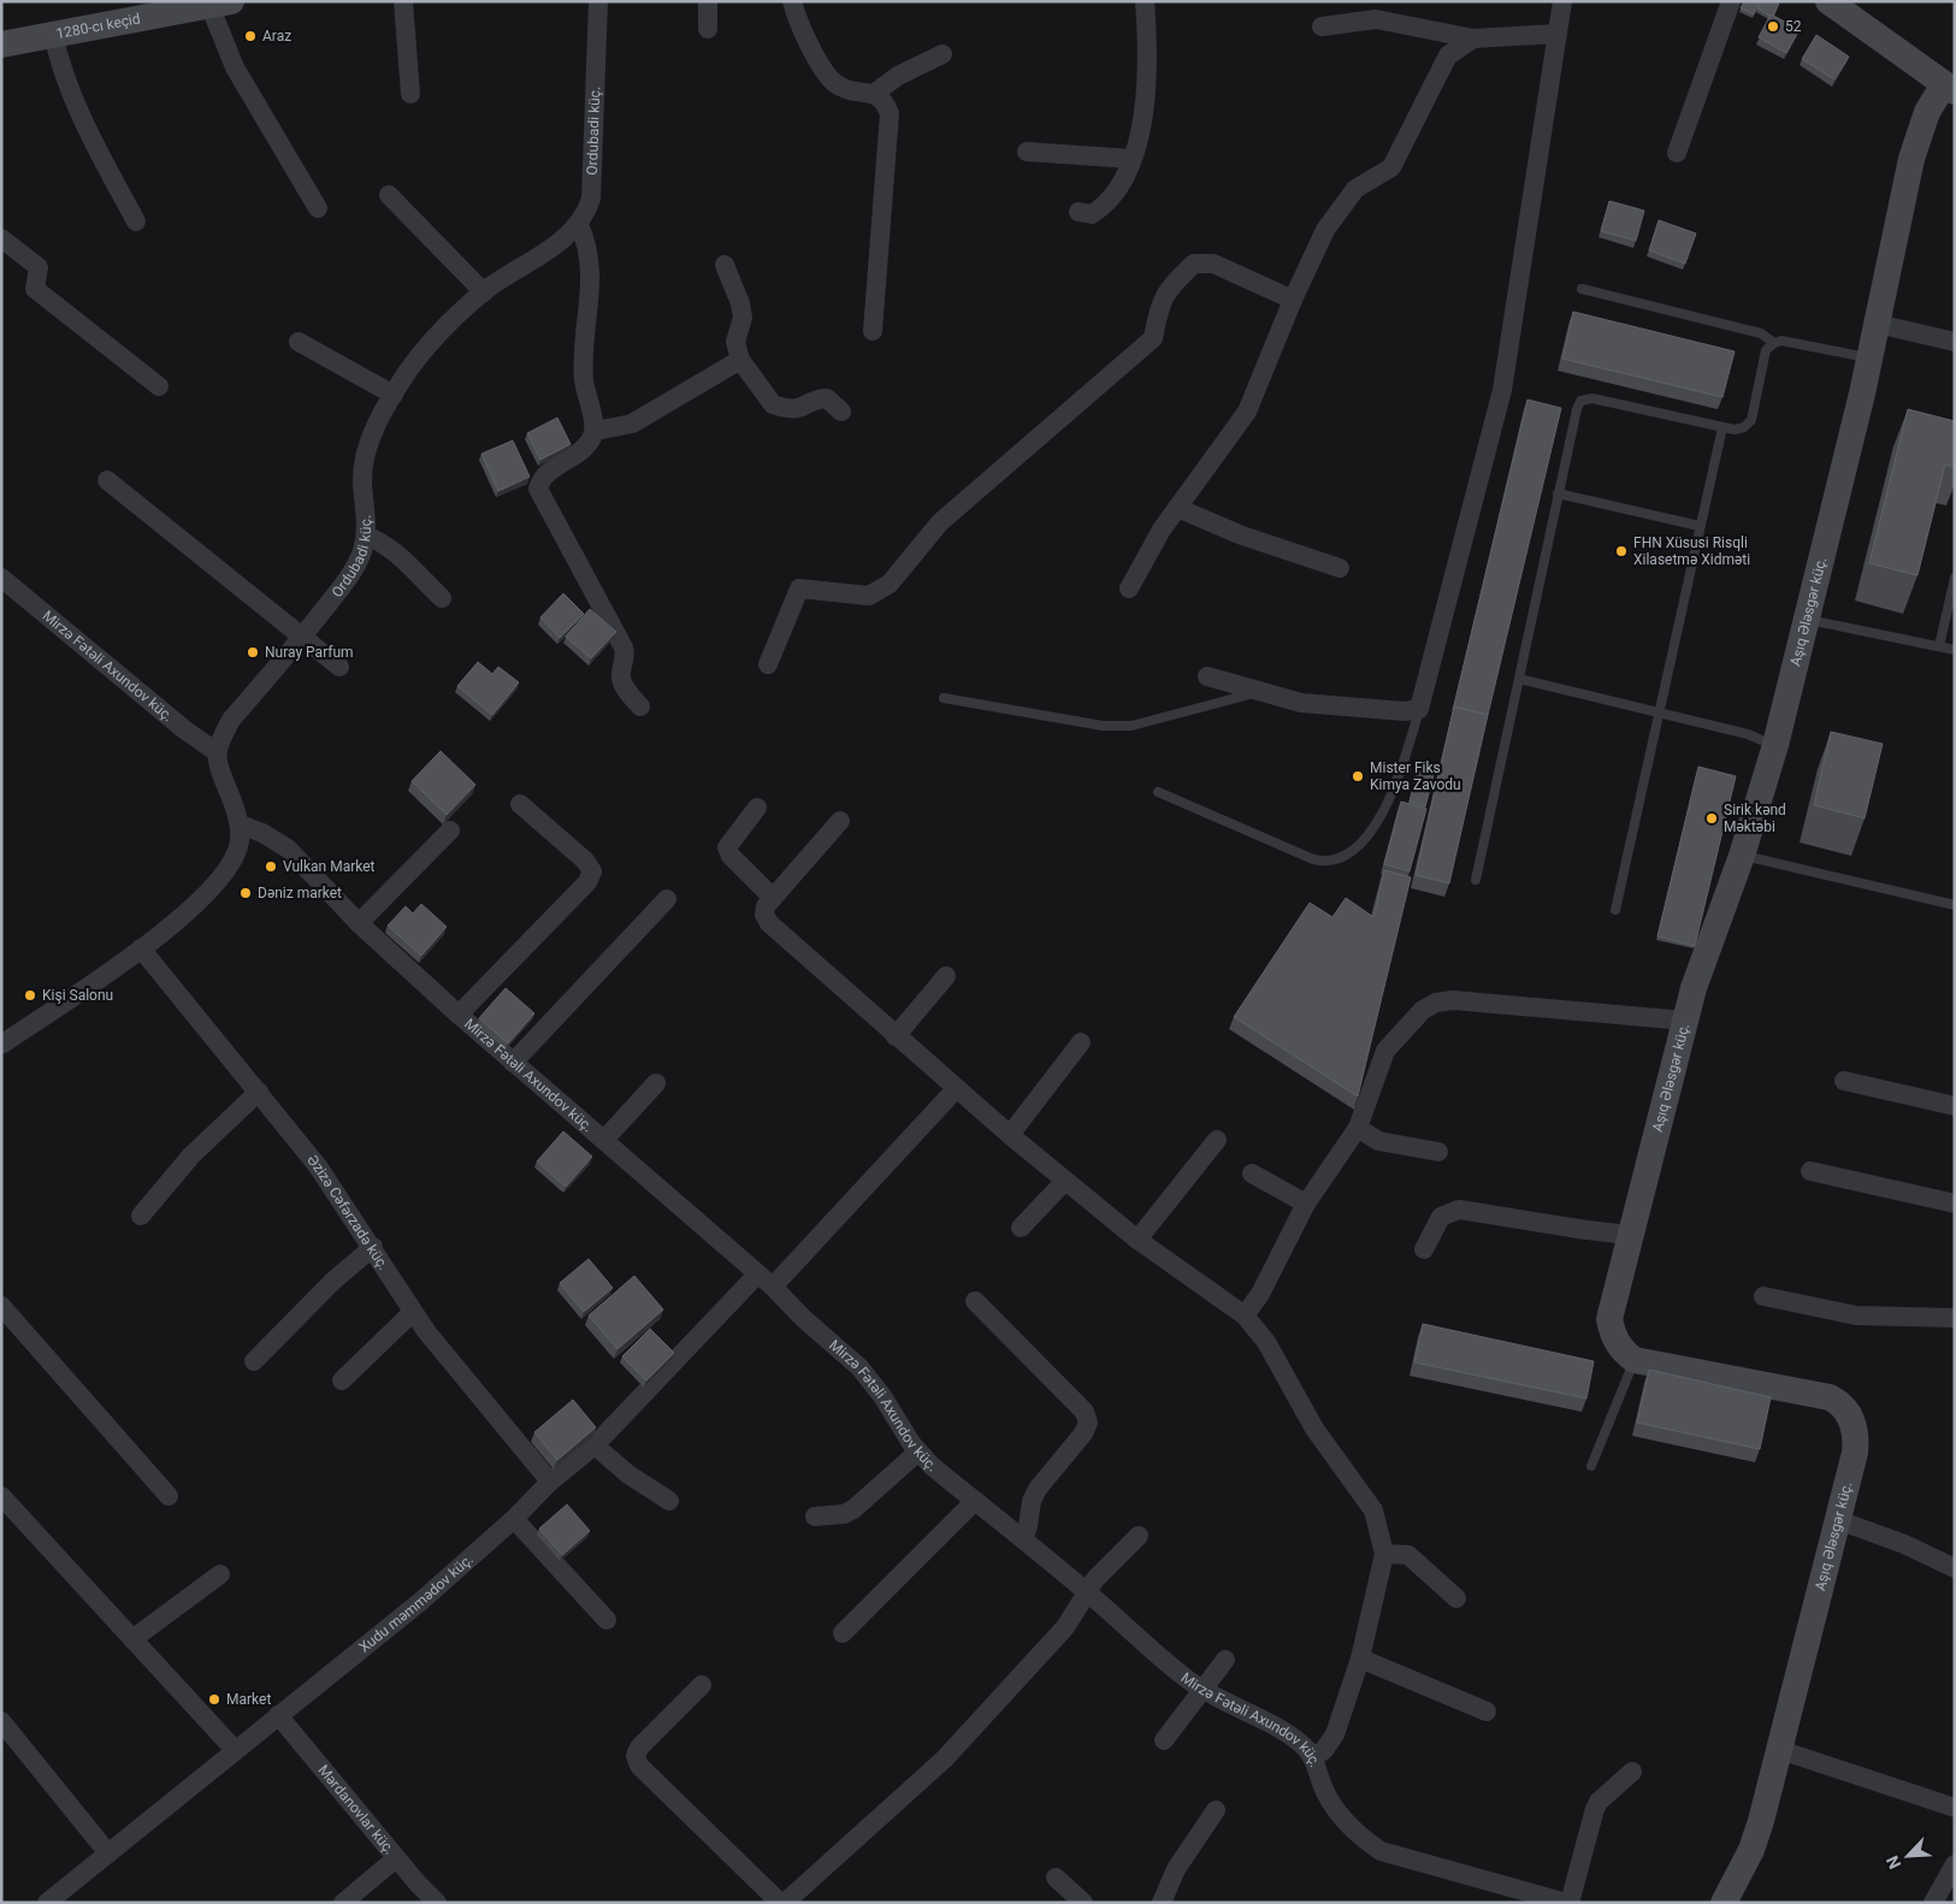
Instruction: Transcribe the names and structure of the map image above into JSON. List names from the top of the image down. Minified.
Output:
{"streets":{"street":["1280-cı keçid","Ordubadi küç.","Aşıq Ələsgər küç.","Mirzə Fətəli Axundov küç.","Əzizə Cəfərzadə küç.","Xudu məmmədov küç.","Mərdanovlar küç."]},"crossings":[["Ordubadi küç.","Mirzə Fətəli Axundov küç."],["Mirzə Fətəli Axundov küç.","Xudu məmmədov küç."],["Əzizə Cəfərzadə küç.","Xudu məmmədov küç."],["Xudu məmmədov küç.","Mərdanovlar küç."]],"places":["52","Araz","FHN Xüsusi Risqli Xilasetmə Xidməti","Nuray Parfum","Mister Fiks Kimya Zavodu","Sirik kənd Məktəbi","Vulkan Market","Dəniz market","Kişi Salonu","Market"],"north":"bottom left"}
